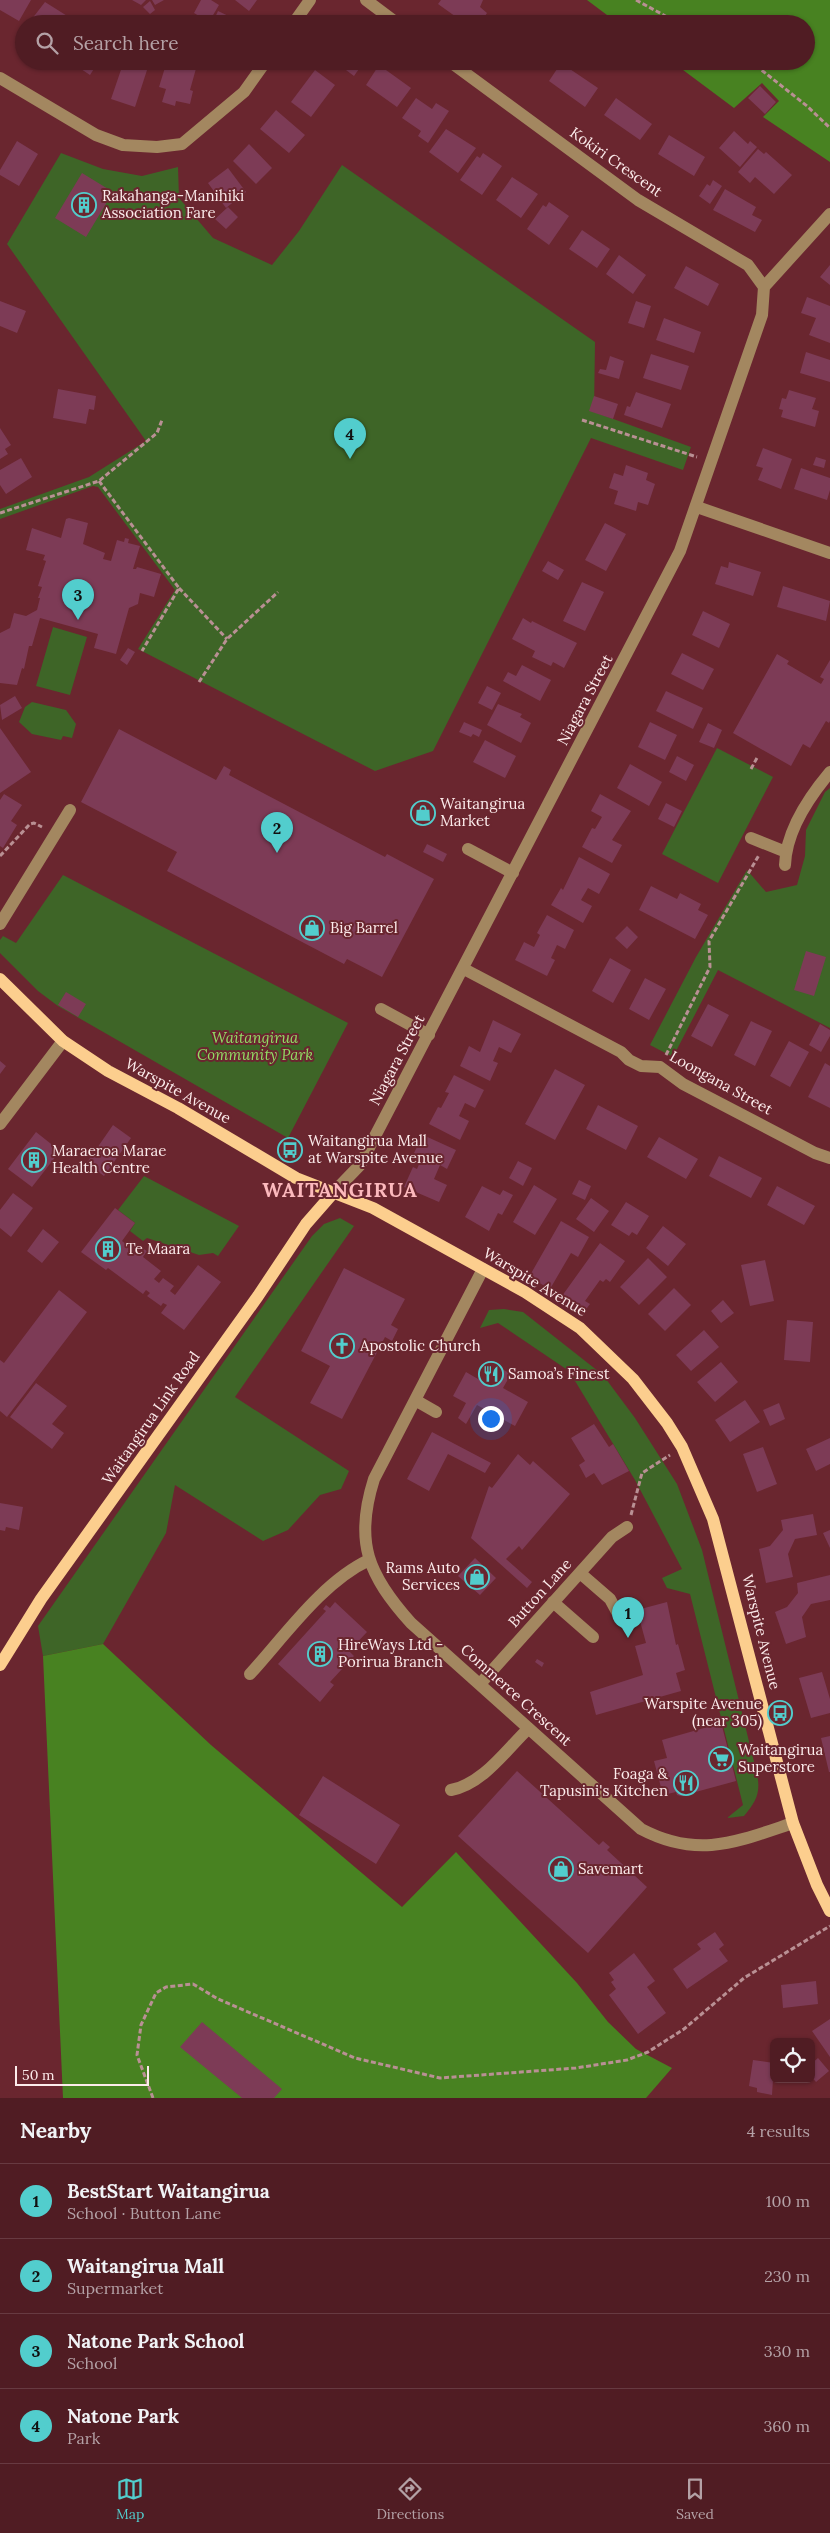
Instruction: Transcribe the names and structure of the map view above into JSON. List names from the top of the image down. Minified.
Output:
{"streets":{"main road":["Warspite Avenue","Waitangirua Link Road"],"street":["Kokiri Crescent","Niagara Street","Loongana Street","Button Lane","Commerce Crescent"]},"crossings":[["Kokiri Crescent","Niagara Street"],["Niagara Street","Loongana Street"],["Niagara Street","Warspite Avenue"],["Niagara Street","Waitangirua Link Road"],["Warspite Avenue","Waitangirua Link Road"],["Warspite Avenue","Commerce Crescent"],["Button Lane","Commerce Crescent"]],"districts":["WAITANGIRUA"],"parks":["Waitangirua Community Park"],"places":{"building":["Rakahanga-Manihiki Association Fare","Maraeroa Marae Health Centre","Te Maara","HireWays Ltd - Porirua Branch"],"shop":["Waitangirua Market","Big Barrel","Rams Auto Services","Savemart"],"bus stop":["Waitangirua Mall at Warspite Avenue","Warspite Avenue (near 305)"],"church":["Apostolic Church"],"restaurant":["Samoa’s Finest","Foaga & Tapusini's Kitchen"],"supermarket":["Waitangirua Superstore"]},"scale_bar":"50 m","page":{"search":"Search here","pins":["4","3","2","1"],"scale":"50 m","heading":["Nearby","4 results"],"list":[{"mark":"1","name":"BestStart Waitangirua","note":"School · Button Lane","value":"100 m"},{"mark":"2","name":"Waitangirua Mall","note":"Supermarket","value":"230 m"},{"mark":"3","name":"Natone Park School","note":"School","value":"330 m"},{"mark":"4","name":"Natone Park","note":"Park","value":"360 m"}],"nav":["Map","Directions","Saved"]}}
